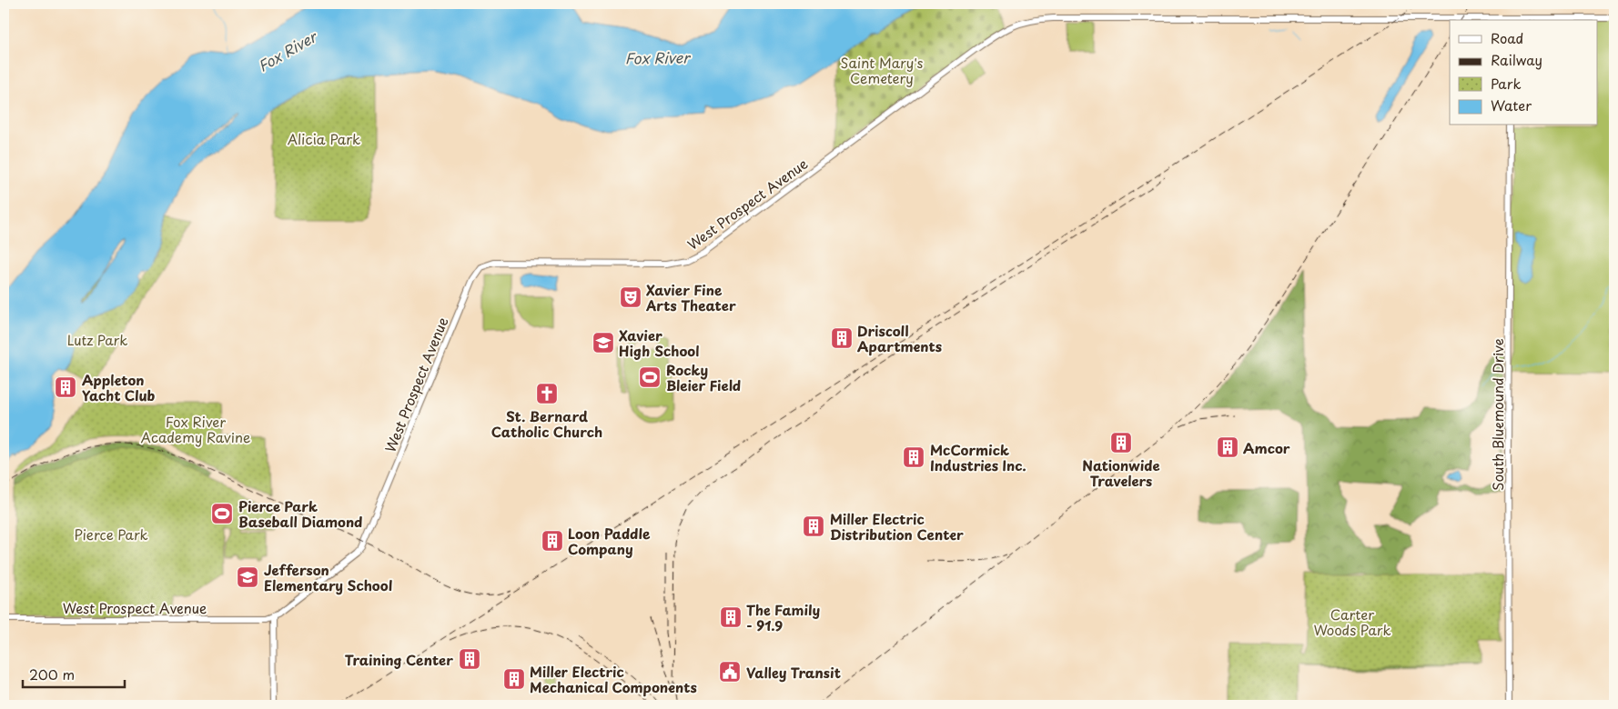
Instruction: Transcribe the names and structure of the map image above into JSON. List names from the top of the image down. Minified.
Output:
{"streets":{"main road":["West Prospect Avenue","South Bluemound Drive"]},"water":["Fox River"],"parks":["Saint Mary's Cemetery","Alicia Park","Lutz Park","Fox River Academy Ravine","Pierce Park","Carter Woods Park"],"places":{"theatre":["Xavier Fine Arts Theater"],"building":["Driscoll Apartments","Appleton Yacht Club","Nationwide Travelers","Amcor","McCormick Industries Inc.","Miller Electric Distribution Center","Loon Paddle Company","The Family - 91.9","Training Center","Miller Electric Mechanical Components"],"school or university":["Xavier High School","Jefferson Elementary School"],"sports":["Rocky Bleier Field","Pierce Park Baseball Diamond"],"church":["St. Bernard Catholic Church"],"public building":["Valley Transit"]},"legend":["Road","Railway","Park","Water"],"scale_bar":"200 m"}
